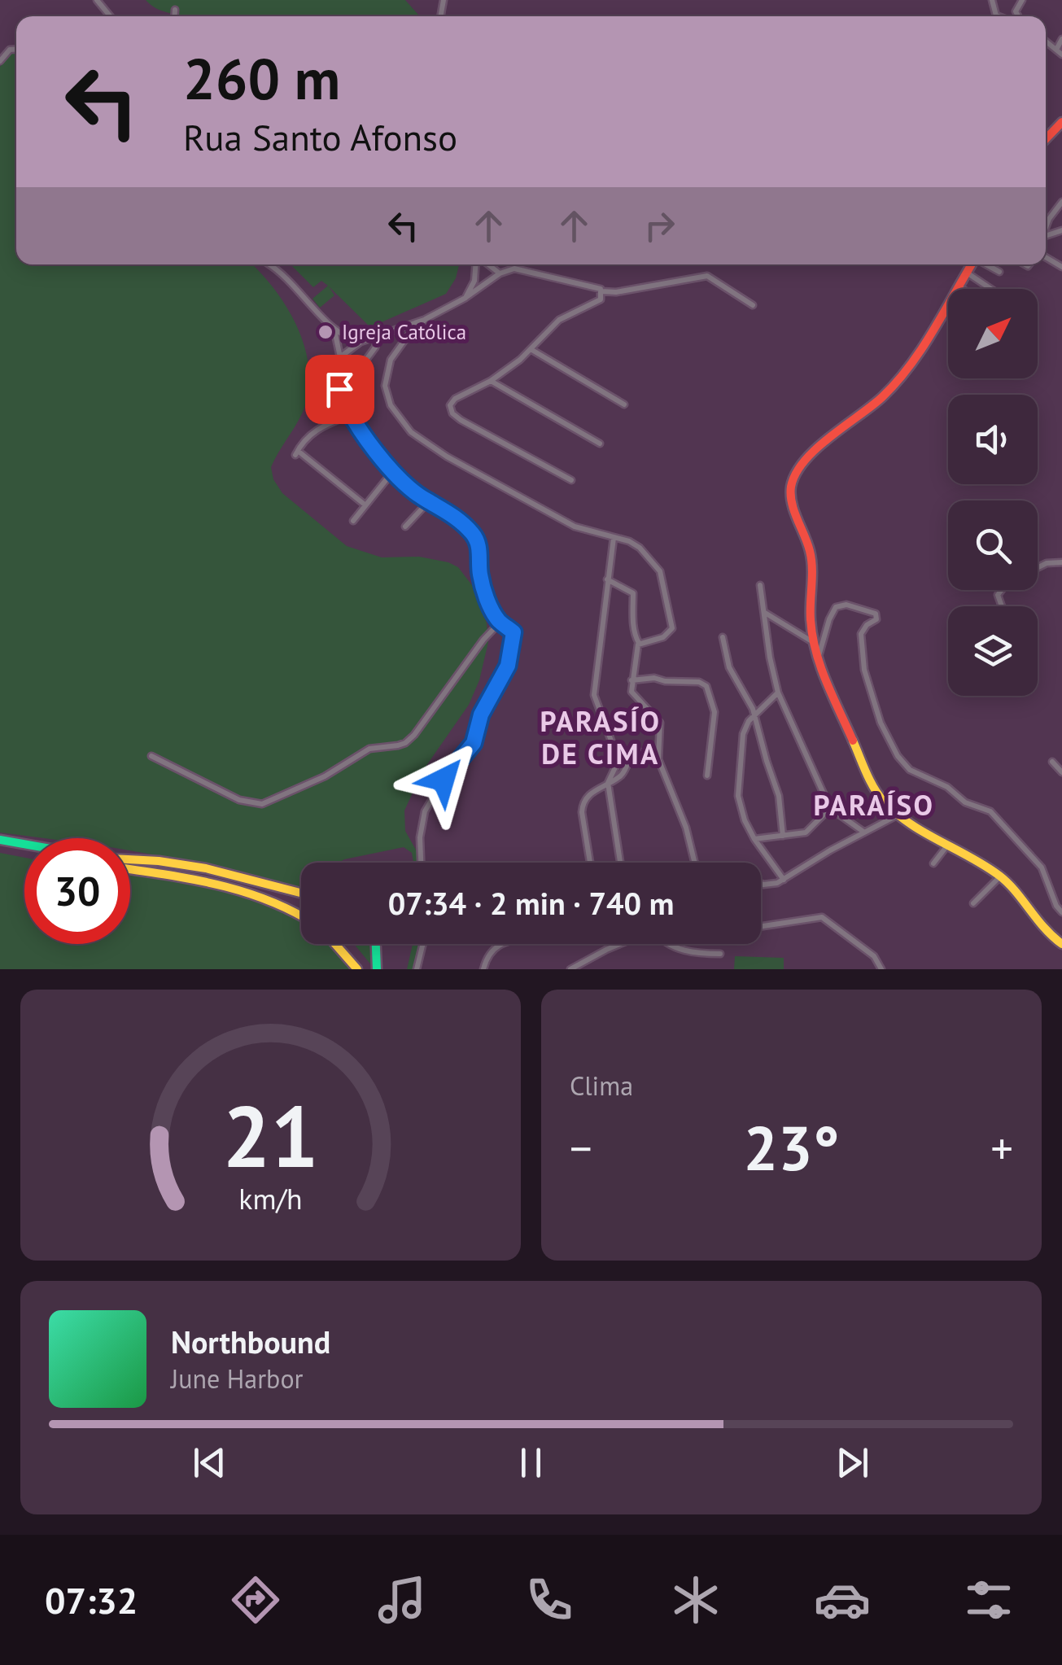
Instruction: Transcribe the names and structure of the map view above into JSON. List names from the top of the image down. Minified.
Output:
{"districts":["PARASÍO DE CIMA","PARAÍSO"],"places":["Igreja Católica"],"north":"top right","page":{"turn":["260 m","Rua Santo Afonso"],"limit":"30","trip":"07:34 · 2 min · 740 m","tile":"Clima","heat":["−","23°","+"],"song":["Northbound","June Harbor"],"tabs":"07:32","gauge":["21","km/h"]}}
